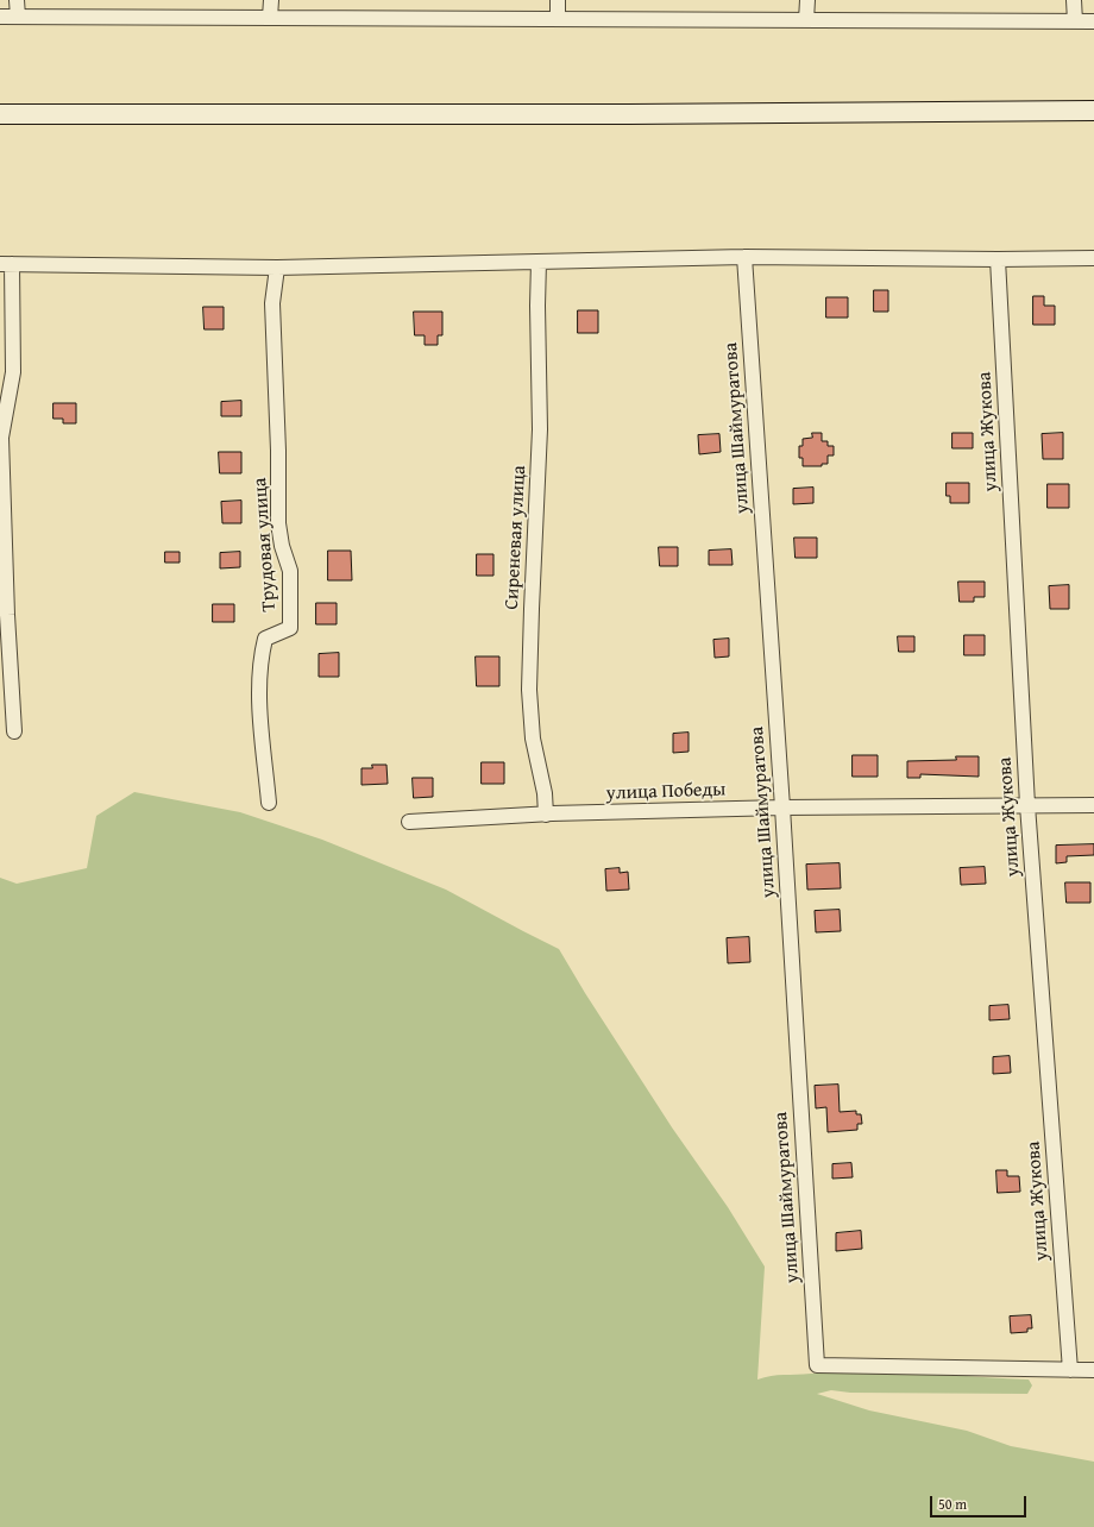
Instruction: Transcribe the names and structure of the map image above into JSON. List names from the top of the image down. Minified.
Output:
{"streets":{"street":["улица Шаймуратова","улица Жукова","Сиреневая улица","Трудовая улица","улица Победы"]},"crossings":[["улица Шаймуратова","улица Жукова"],["улица Шаймуратова","улица Победы"],["улица Жукова","улица Победы"],["Сиреневая улица","улица Победы"]],"scale_bar":"50 m"}
